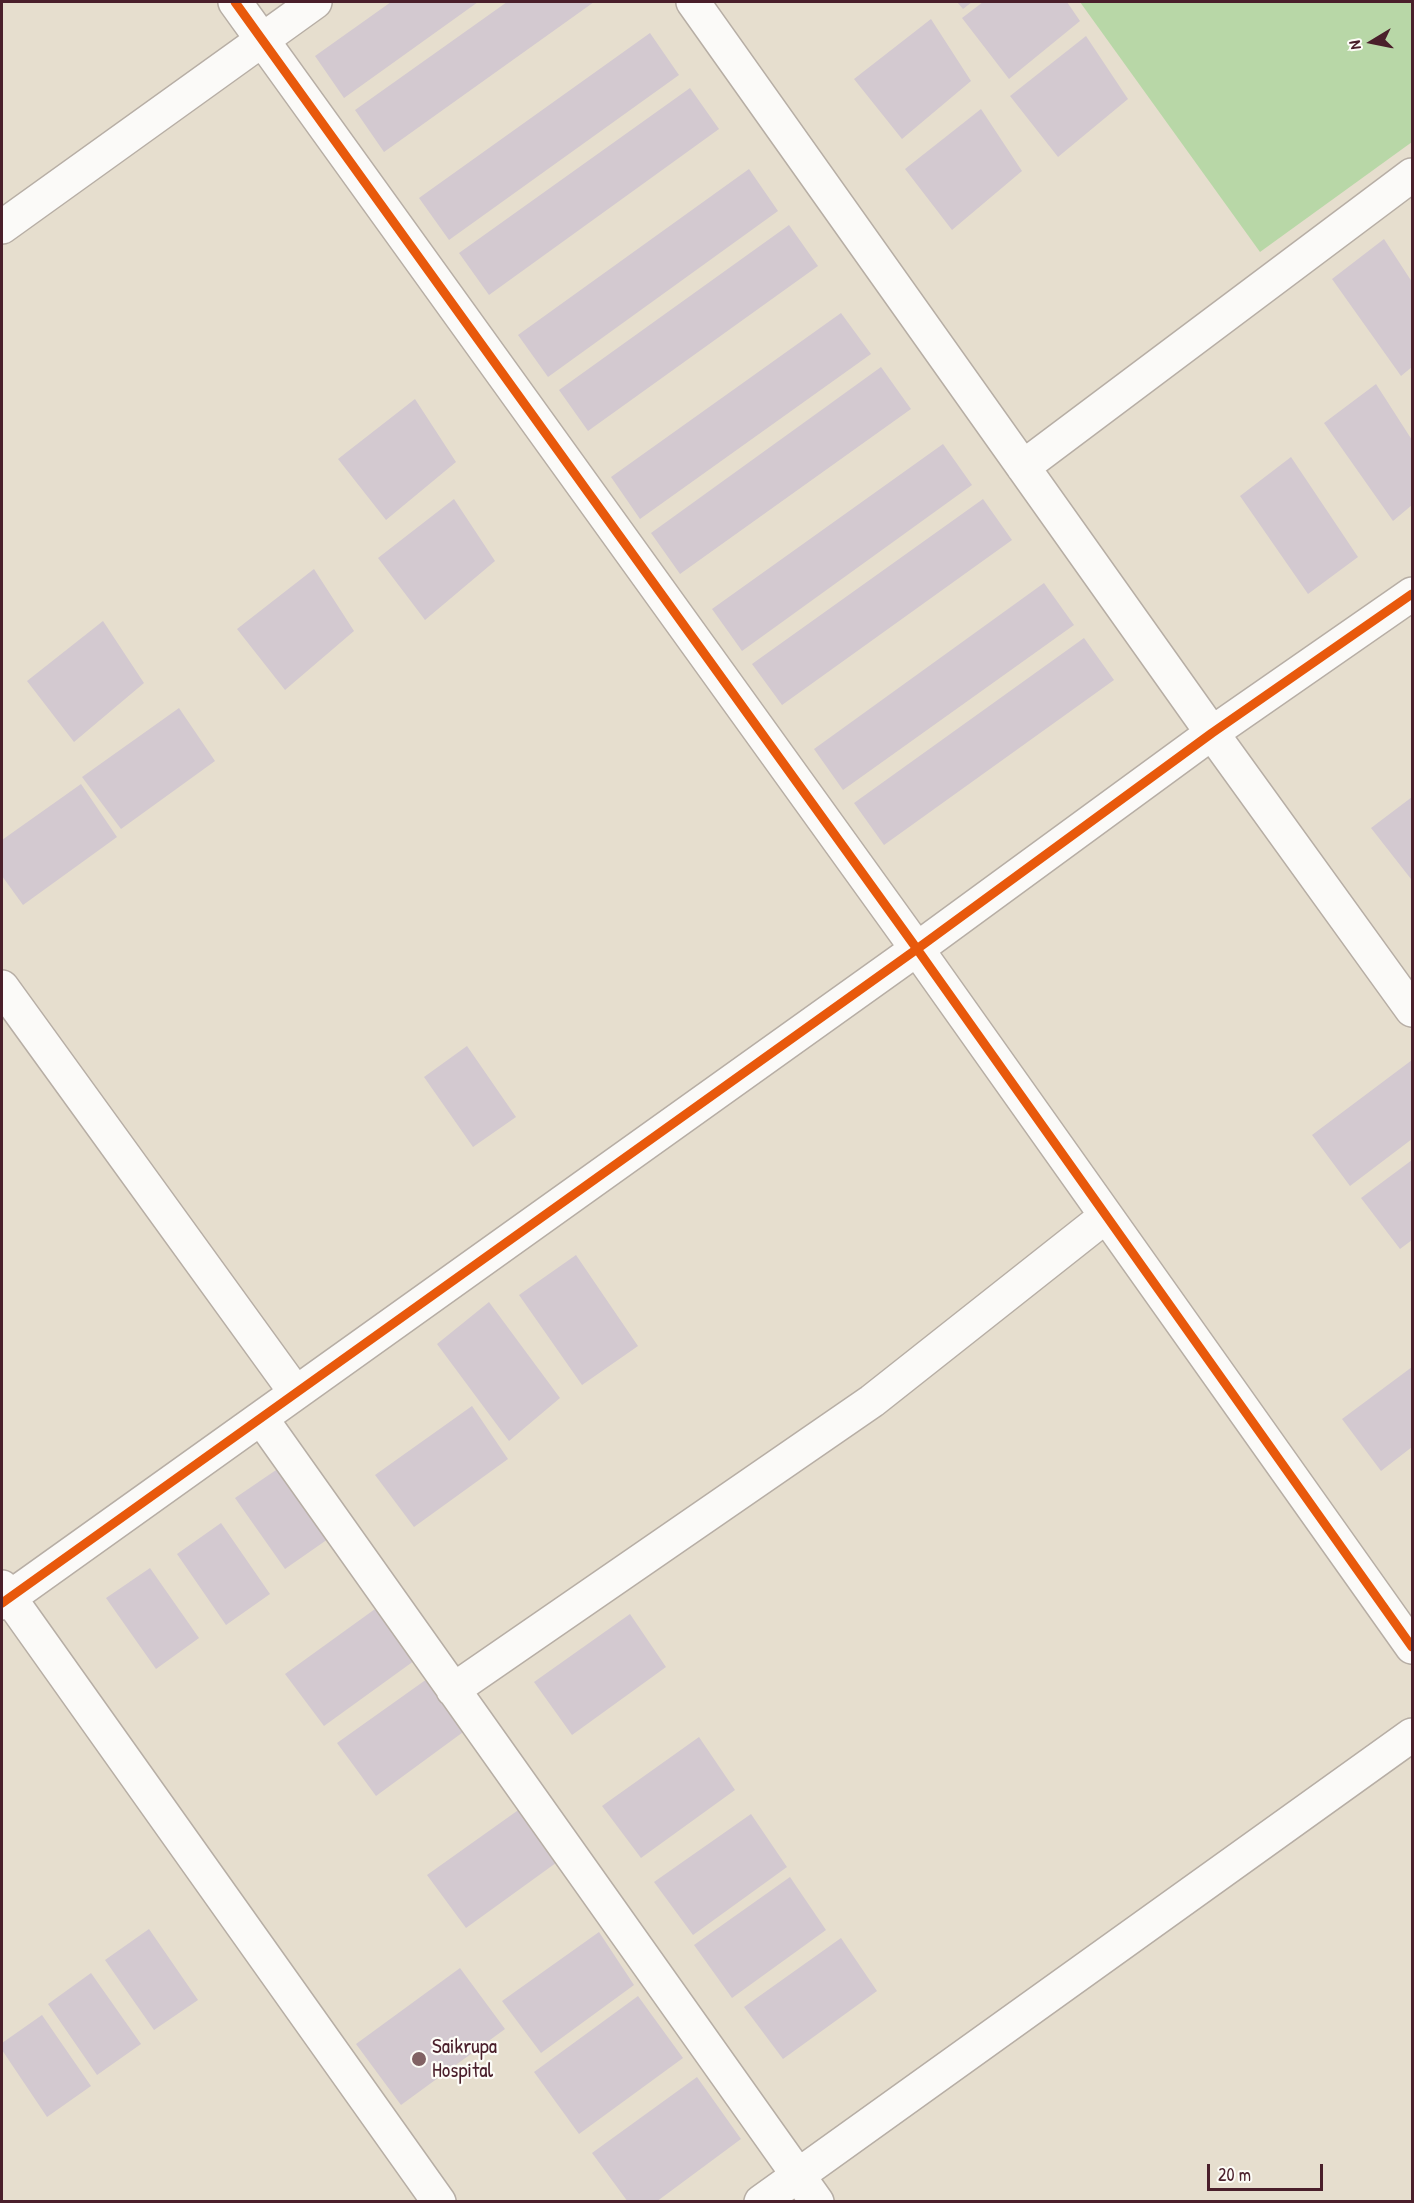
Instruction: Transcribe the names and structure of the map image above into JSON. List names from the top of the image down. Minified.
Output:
{"places":["Saikrupa Hospital"],"scale_bar":"20 m","north":"left"}
